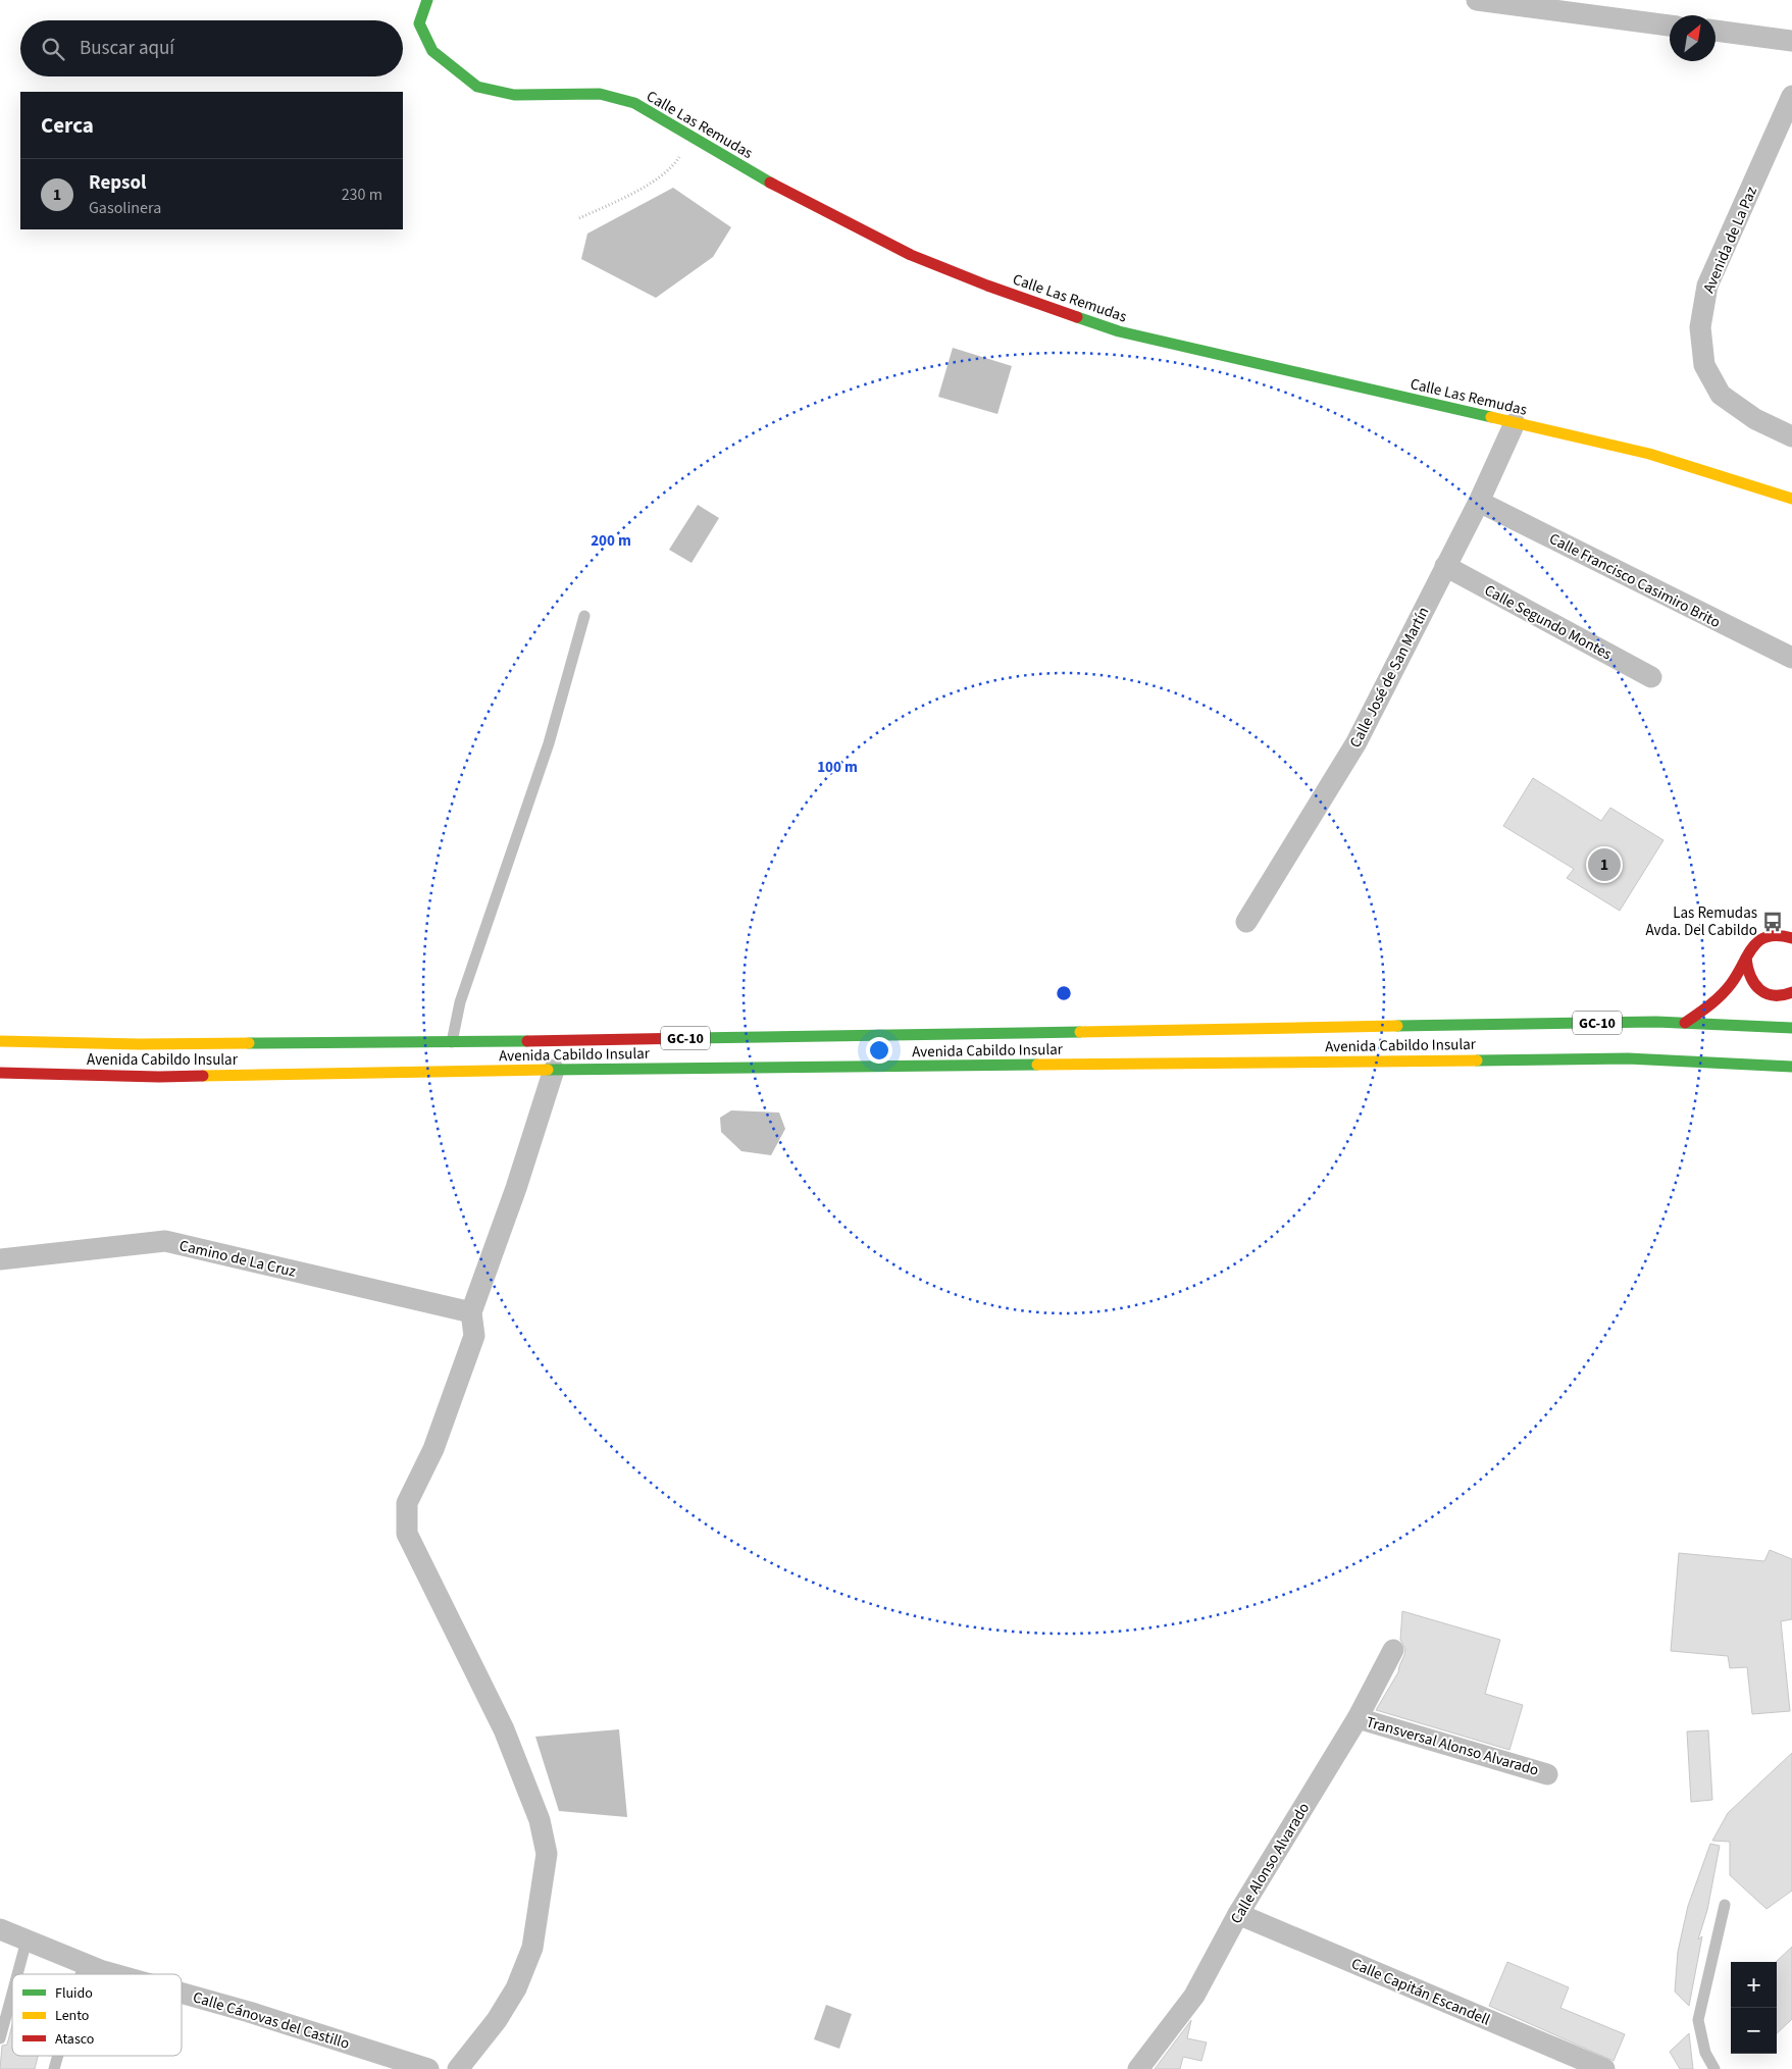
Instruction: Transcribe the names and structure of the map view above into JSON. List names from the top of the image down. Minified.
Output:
{"streets":{"main road":["Calle Las Remudas","GC-10","Avenida Cabildo Insular"],"street":["Avenida de La Paz","Calle Francisco Casimiro Brito","Calle Segundo Montes","Calle José de San Martín","Camino de La Cruz","Transversal Alonso Alvarado","Calle Alonso Alvarado","Calle Capitán Escandell","Calle Cánovas del Castillo"]},"crossings":[["Calle Las Remudas","Calle José de San Martín"],["Calle Francisco Casimiro Brito","Calle José de San Martín"],["Calle Segundo Montes","Calle José de San Martín"],["Transversal Alonso Alvarado","Calle Alonso Alvarado"],["Calle Alonso Alvarado","Calle Capitán Escandell"]],"places":{"bus stop":["Las Remudas Avda. Del Cabildo"]},"legend":["Fluido","Lento","Atasco"],"north":"top right","page":{"search":"Buscar aquí","heading":"Cerca","list":[{"mark":"1","name":"Repsol","note":"Gasolinera","value":"230 m"}],"pins":"1","map_buttons":["+","−"]},"rings":["200 m","100 m"]}
